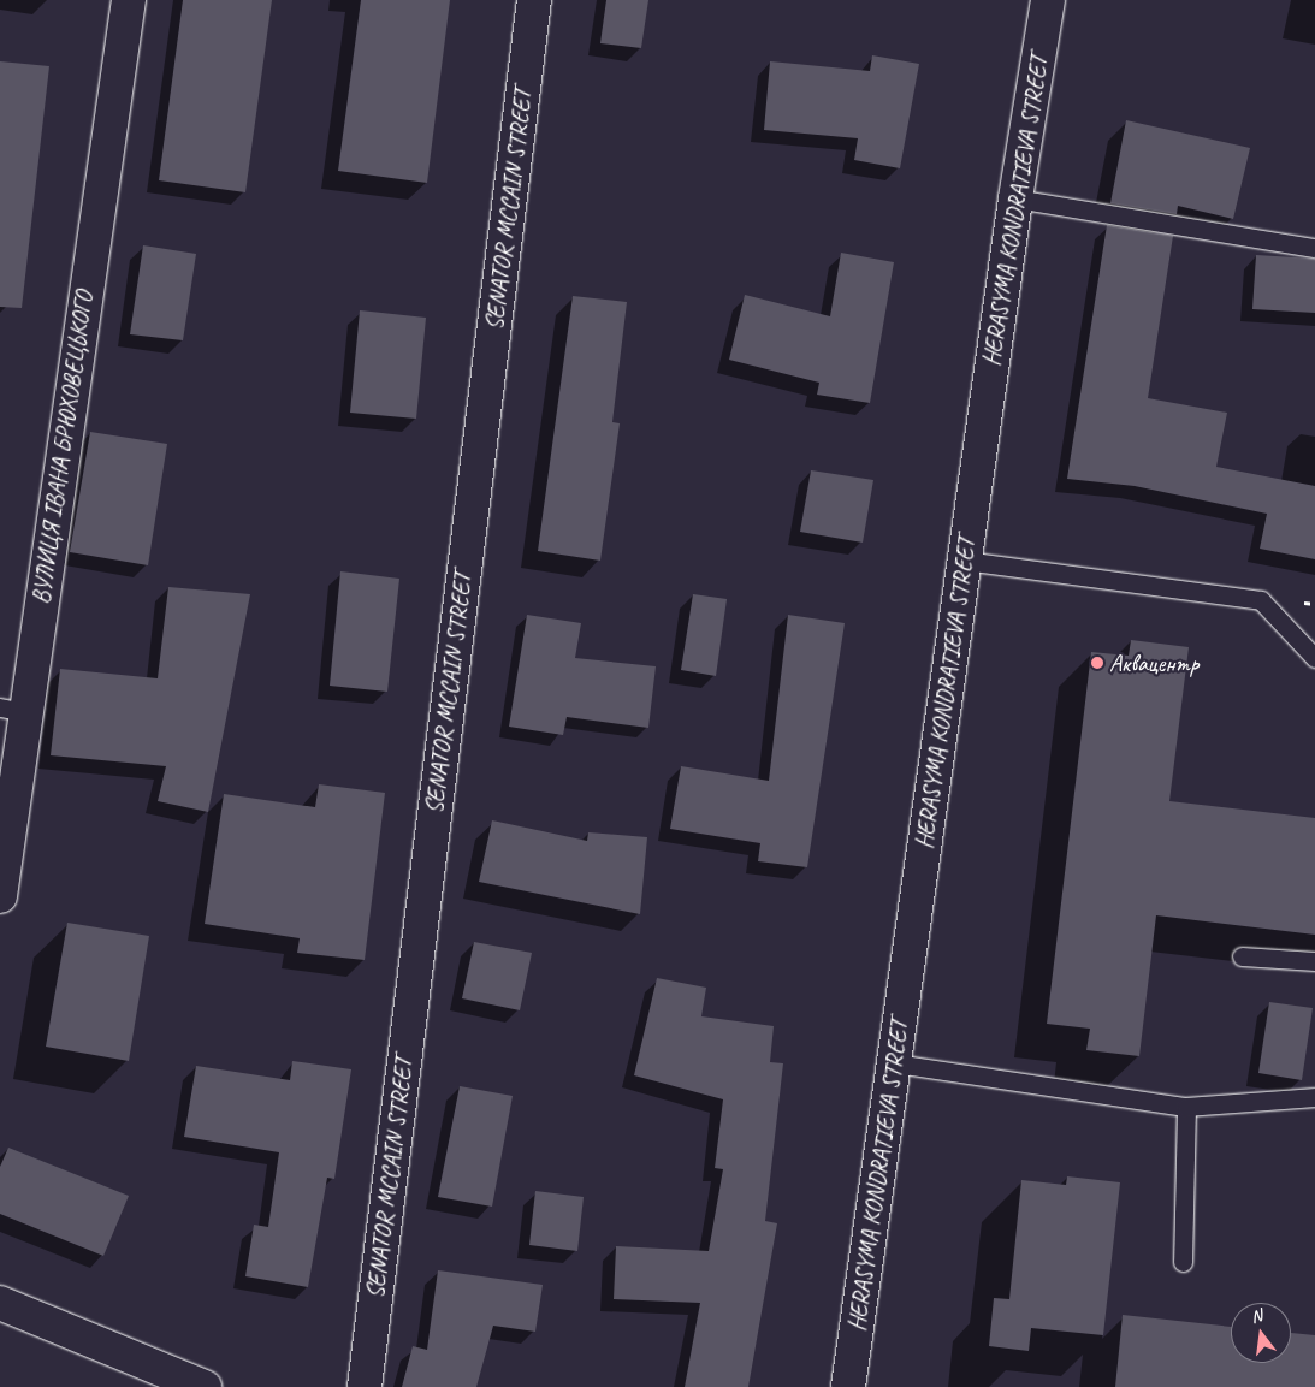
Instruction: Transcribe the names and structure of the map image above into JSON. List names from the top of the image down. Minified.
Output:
{"streets":{"street":["SENATOR MCCAIN STREET","HERASYMA KONDRATIEVA STREET","ВУЛИЦЯ ІВАНА БРЮХОВЕЦЬКОГО"]},"places":["Аквацентр"],"north":"top"}
